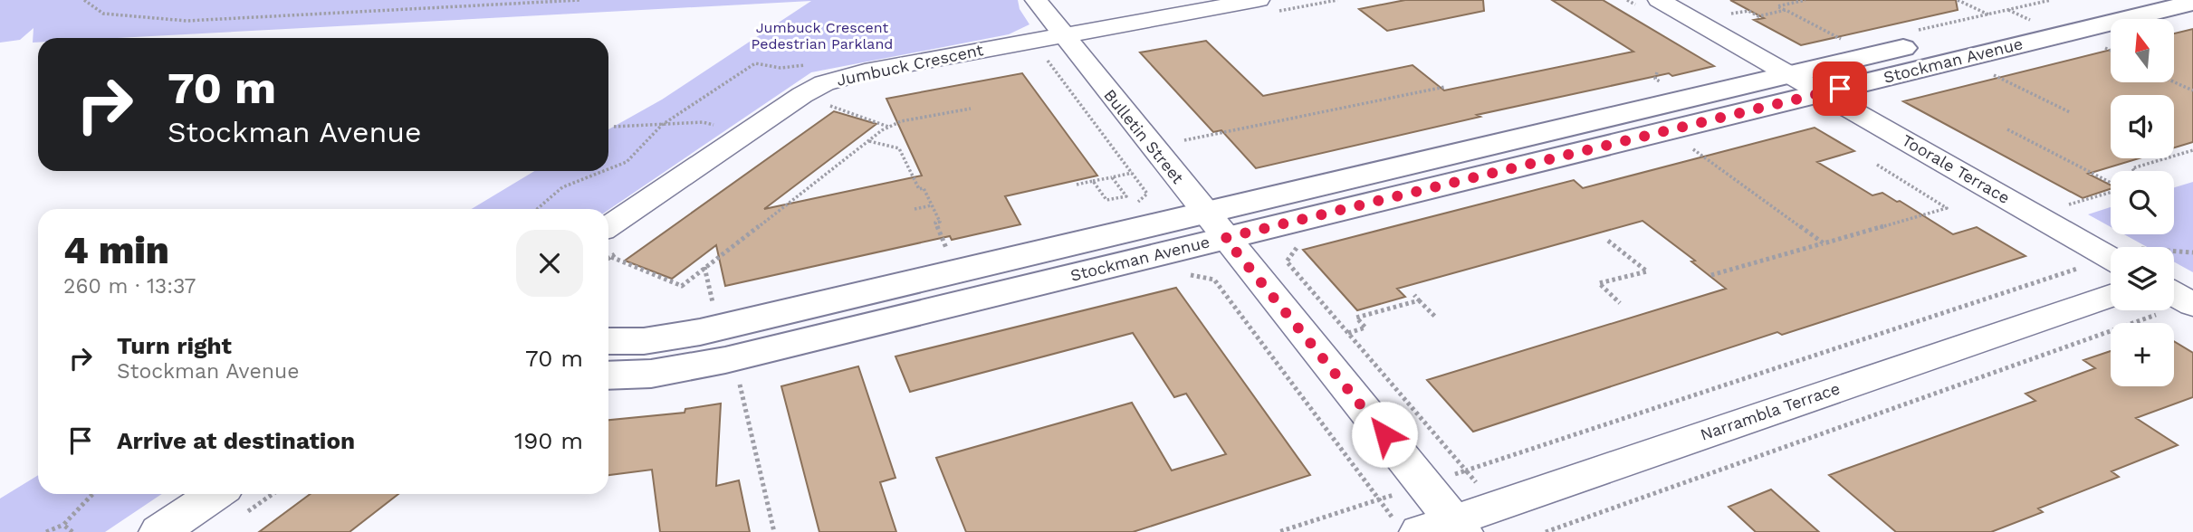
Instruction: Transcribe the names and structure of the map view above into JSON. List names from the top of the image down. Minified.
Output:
{"streets":{"street":["Stockman Avenue","Jumbuck Crescent","Bulletin Street","Toorale Terrace","Narrambla Terrace"]},"crossings":[["Stockman Avenue","Bulletin Street"],["Stockman Avenue","Toorale Terrace"],["Jumbuck Crescent","Bulletin Street"],["Bulletin Street","Narrambla Terrace"]],"parks":["Jumbuck Crescent Pedestrian Parkland"],"north":"top","page":{"map_buttons":"+","turn":["70 m","Stockman Avenue"],"heading":["4 min","260 m · 13:37"],"list":[{"name":"Turn right","note":"Stockman Avenue","value":"70 m"},{"name":"Arrive at destination","value":"190 m"}]}}
